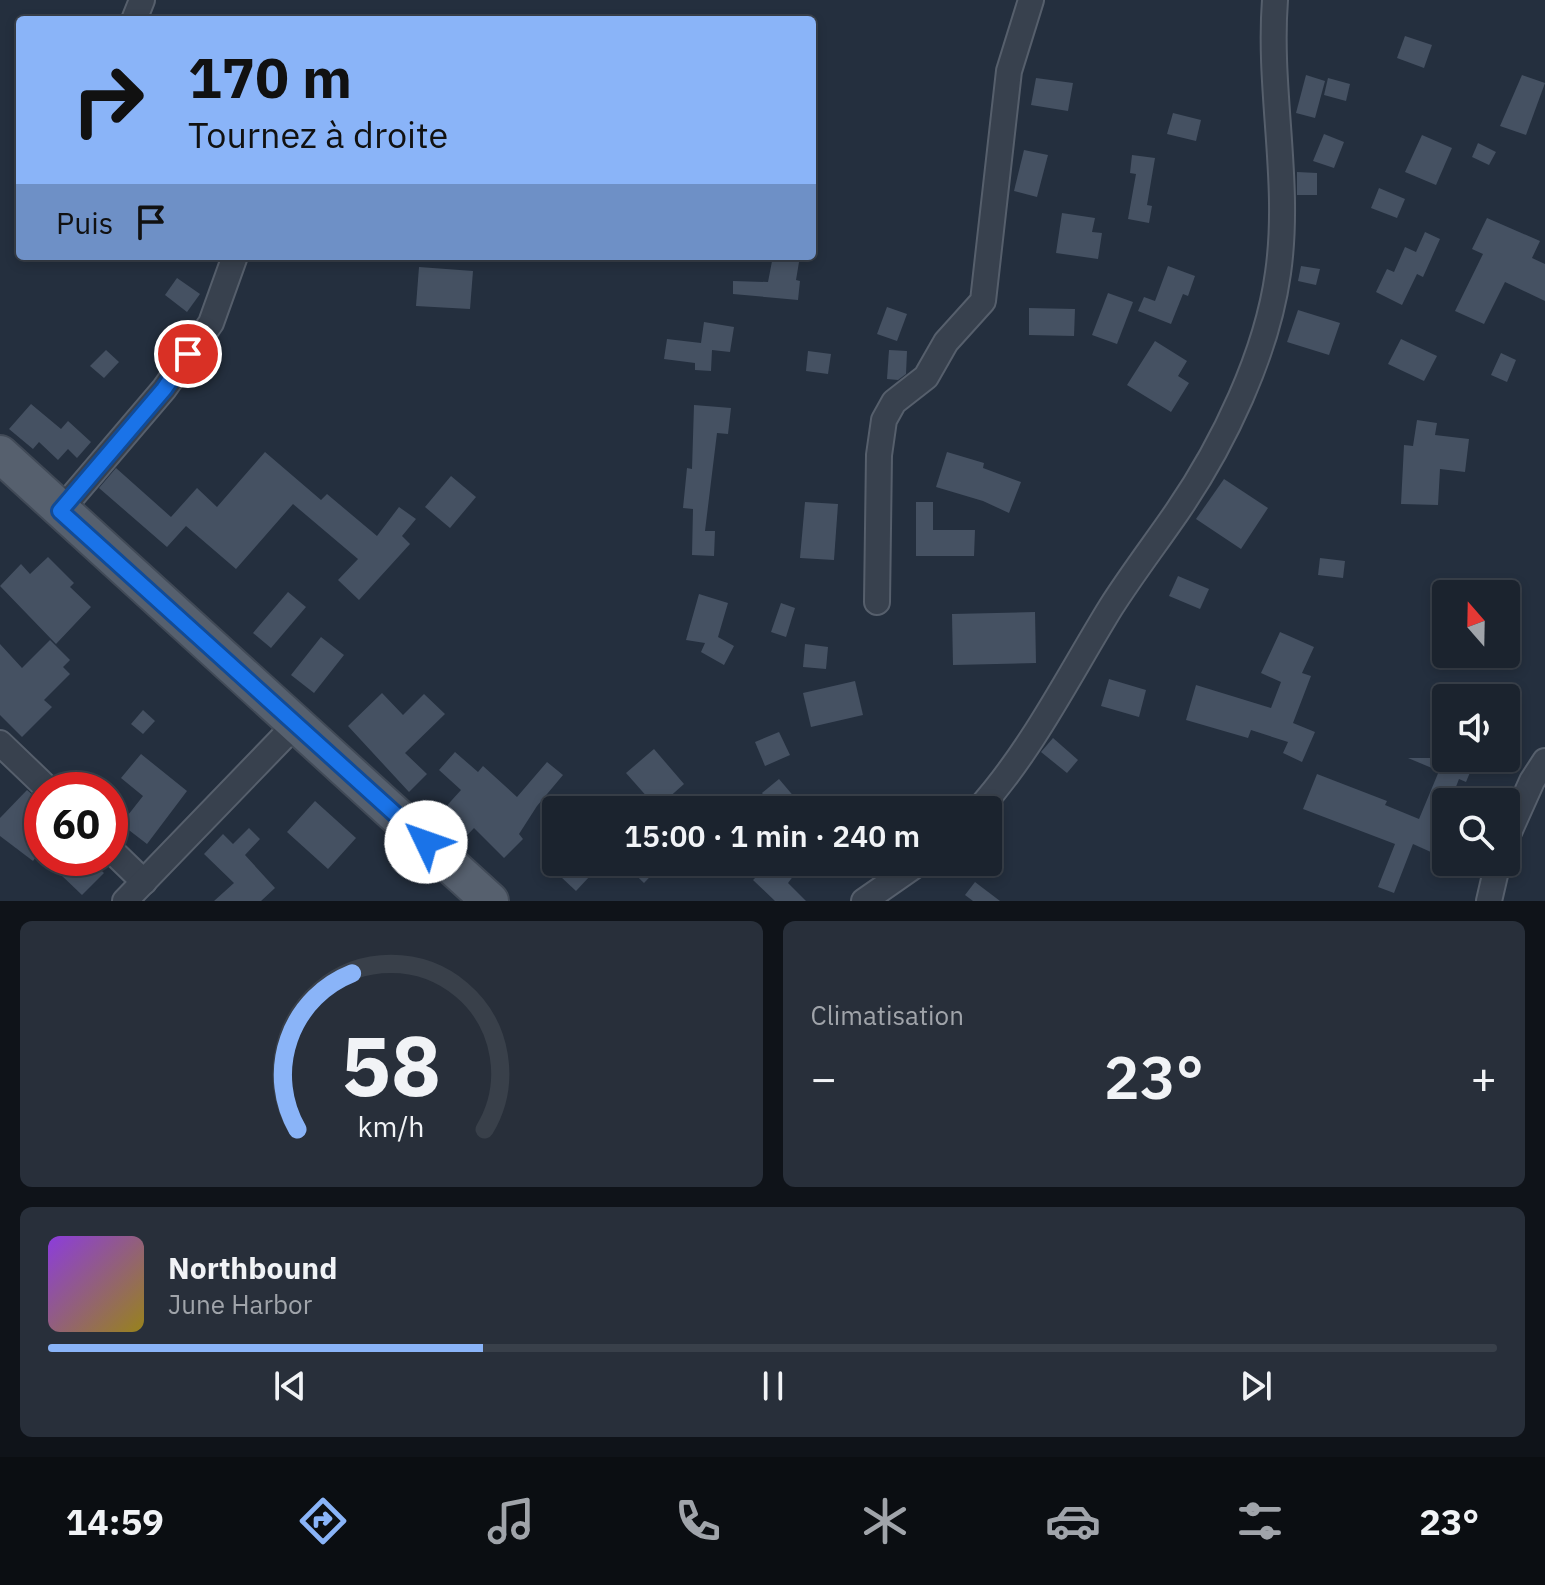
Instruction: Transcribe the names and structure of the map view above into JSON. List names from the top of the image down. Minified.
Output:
{"north":"top","page":{"turn":["170 m","Tournez à droite"],"then":"Puis","limit":"60","trip":"15:00 · 1 min · 240 m","tile":"Climatisation","heat":["−","23°","+"],"song":["Northbound","June Harbor"],"tabs":["14:59","23°"],"gauge":["58","km/h"]}}
